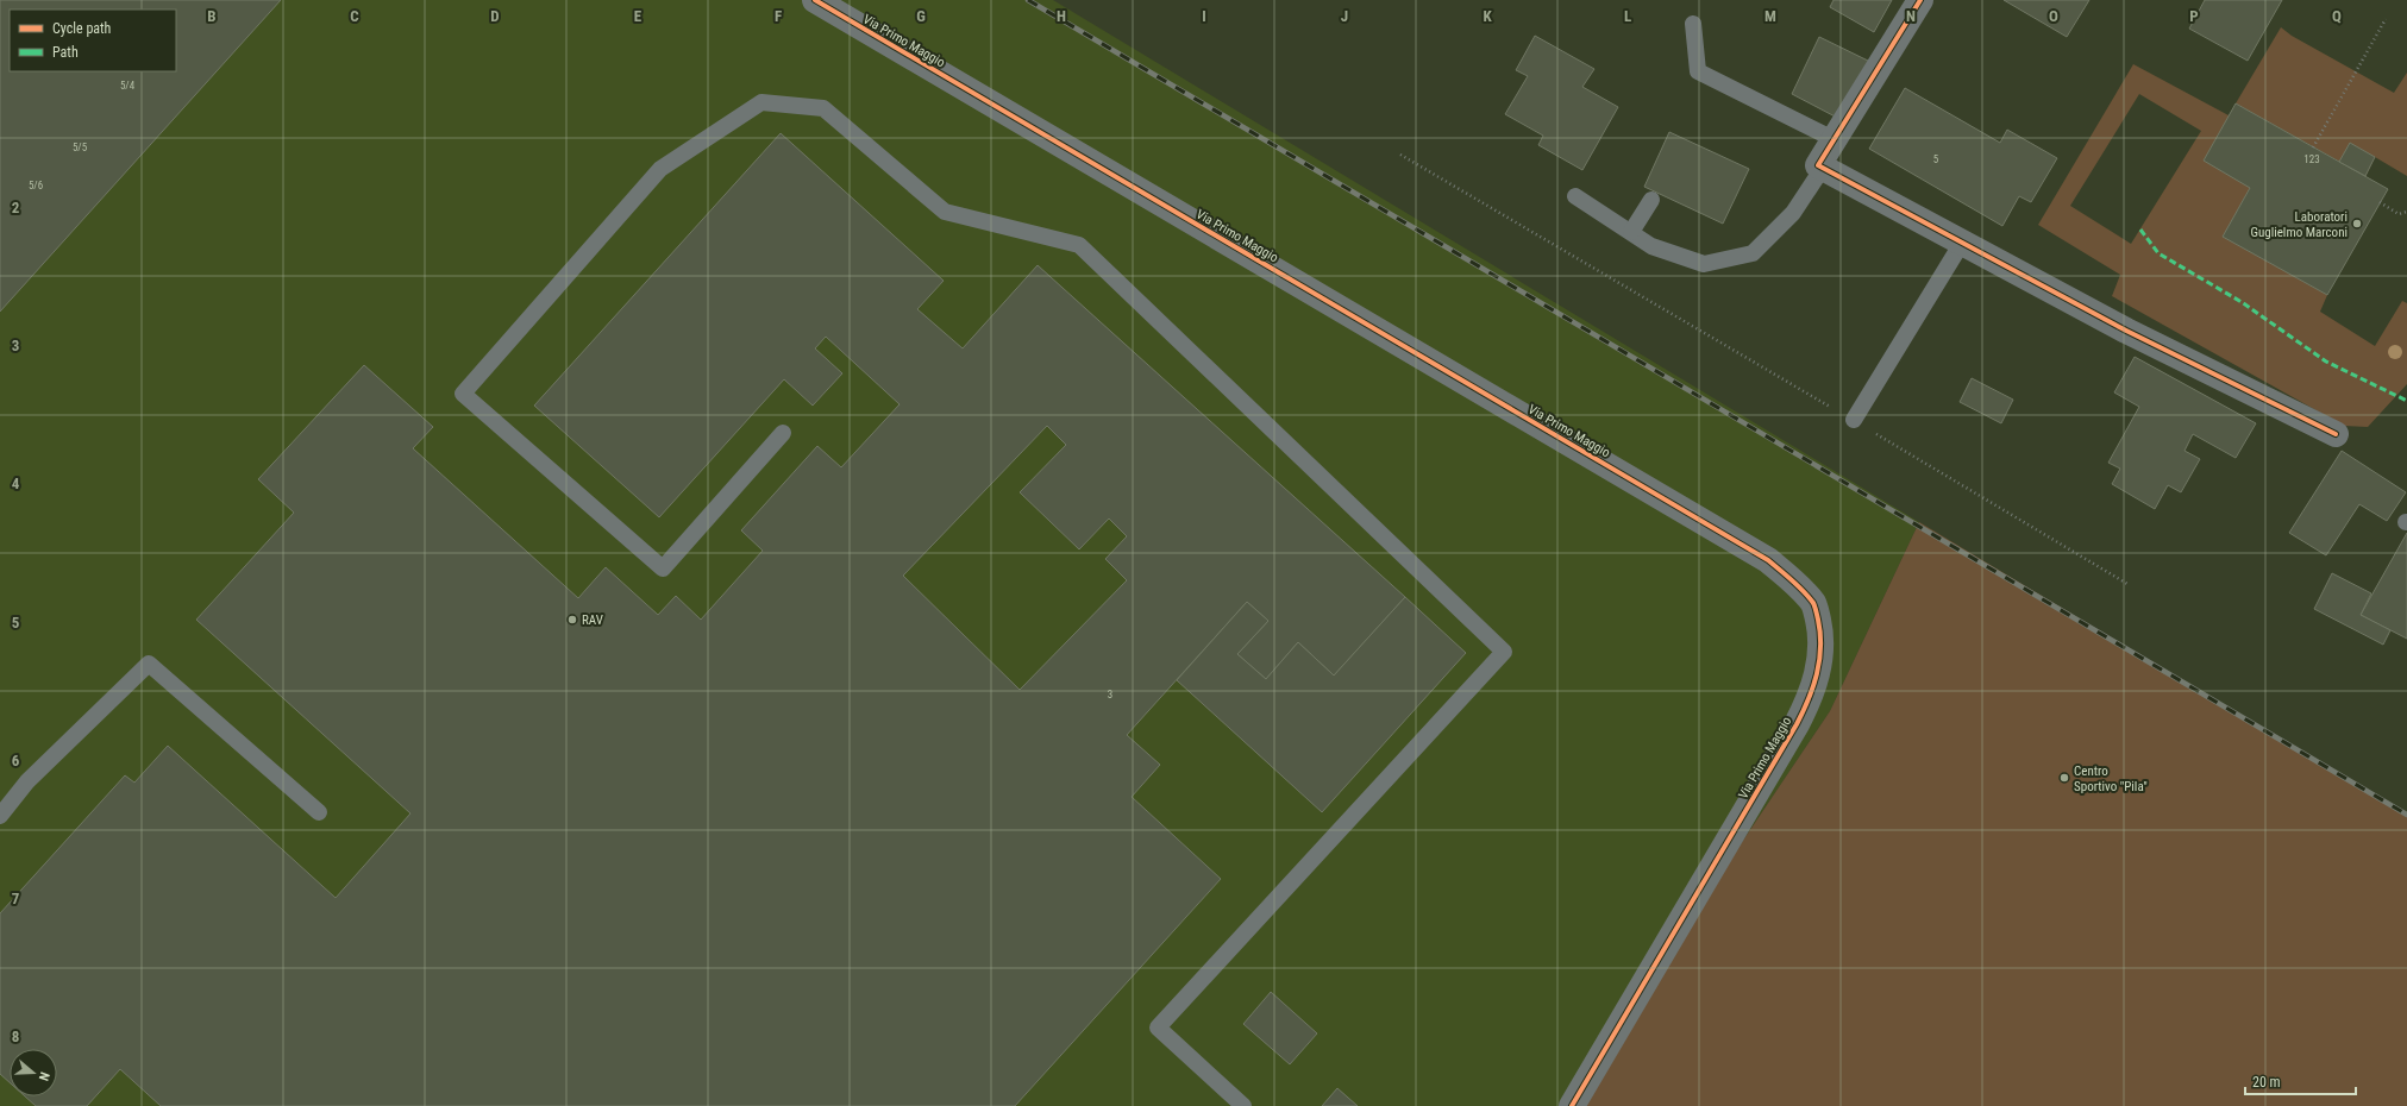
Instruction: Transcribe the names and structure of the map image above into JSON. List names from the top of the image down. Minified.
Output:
{"streets":{"street":["Via Primo Maggio"]},"places":["Laboratori Guglielmo Marconi","RAV","Centro Sportivo \"Pila\""],"house_numbers":["5/4","5/5","5","123","5/6","3"],"legend":["Cycle path","Path"],"scale_bar":"20 m","north":"right","grid":{"columns":["B","C","D","E","F","G","H","I","J","K","L","M","N","O","P","Q"],"rows":["2","3","4","5","6","7","8"]}}
